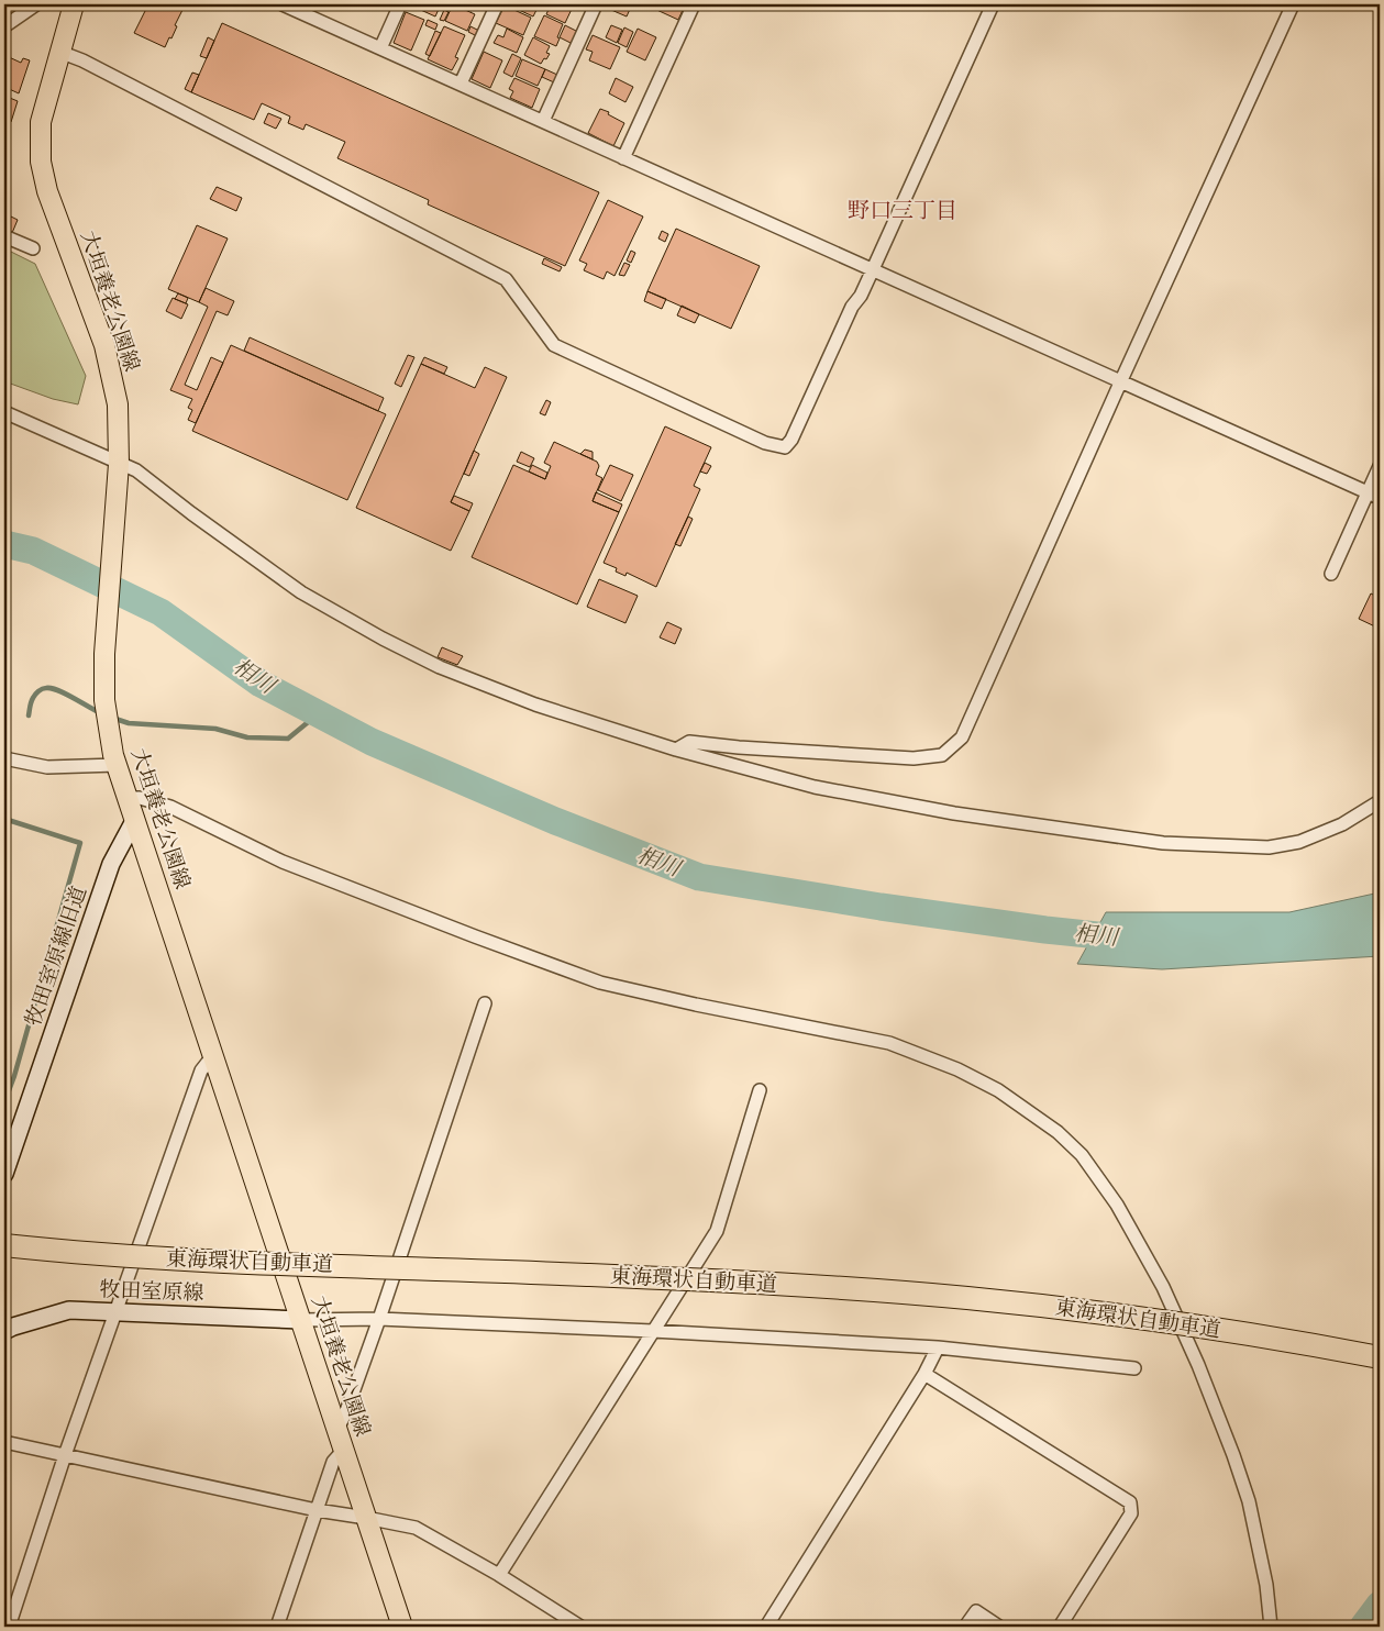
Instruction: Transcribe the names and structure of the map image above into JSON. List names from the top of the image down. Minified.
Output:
{"streets":{"highway":["東海環状自動車道"],"main road":["大垣養老公園線"],"street":["牧田室原線旧道","牧田室原線"]},"crossings":[["大垣養老公園線","牧田室原線旧道"],["大垣養老公園線","牧田室原線"]],"districts":["野口三丁目"],"water":["相川"]}
